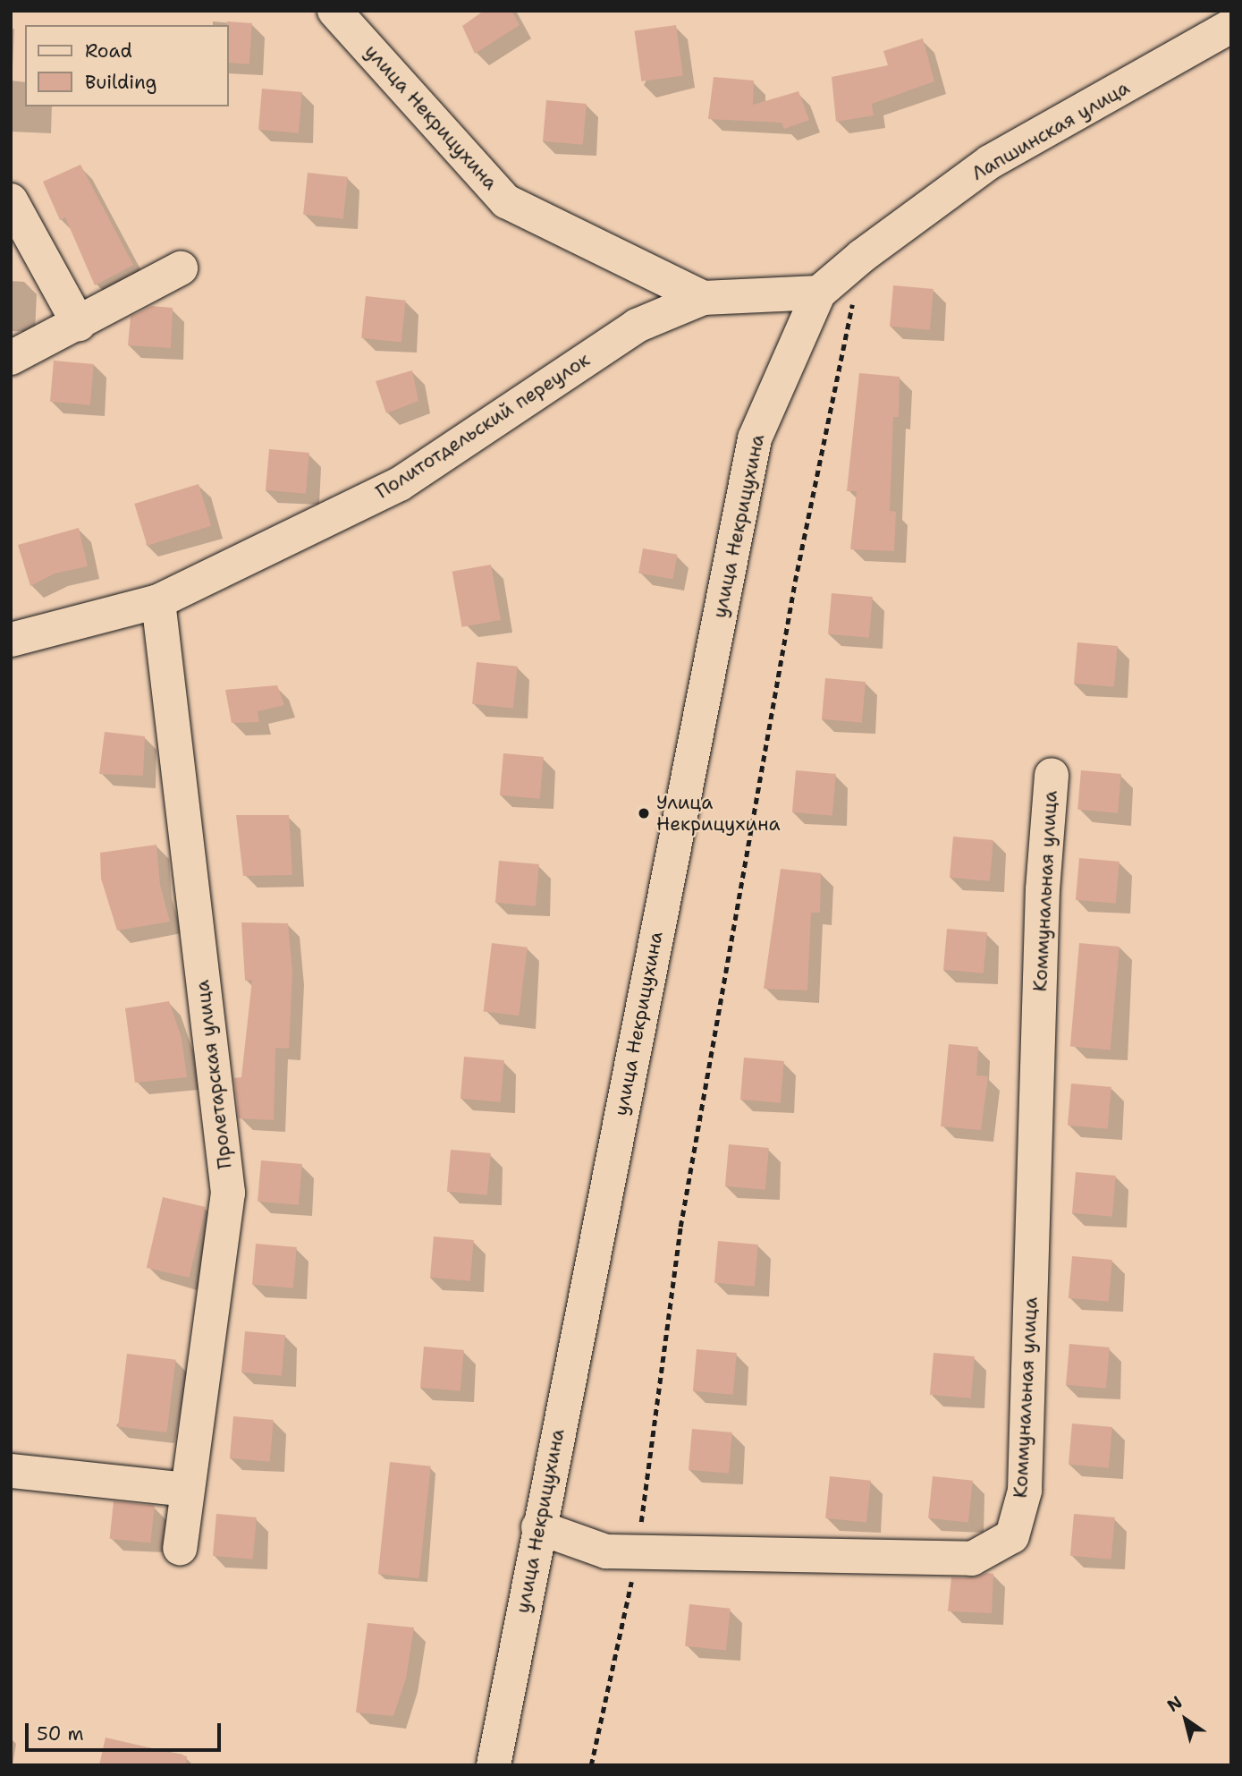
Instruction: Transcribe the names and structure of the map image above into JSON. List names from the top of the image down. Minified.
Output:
{"streets":{"street":["улица Некрицухина","Лапшинская улица","Политотдельский переулок","Коммунальная улица","Пролетарская улица"]},"crossings":[["улица Некрицухина","Лапшинская улица"],["улица Некрицухина","Политотдельский переулок"],["улица Некрицухина","Коммунальная улица"],["Лапшинская улица","Политотдельский переулок"],["Политотдельский переулок","Пролетарская улица"]],"places":["Улица Некрицухина"],"legend":["Road","Building"],"scale_bar":"50 m","north":"top left"}
